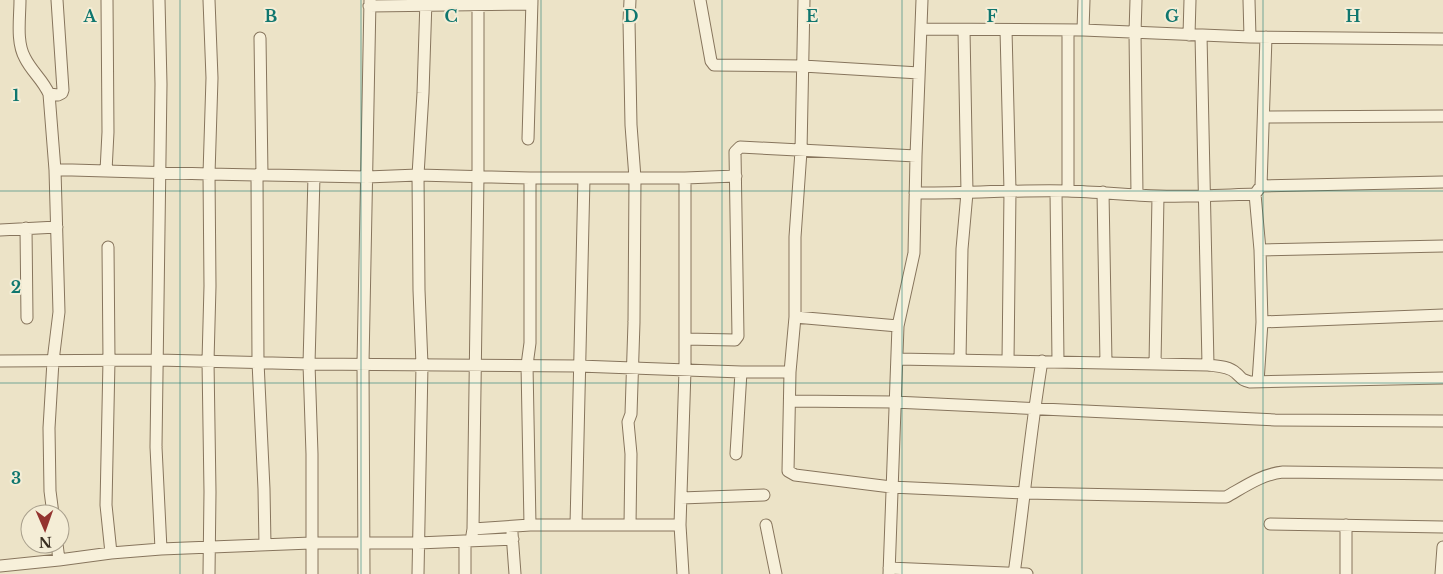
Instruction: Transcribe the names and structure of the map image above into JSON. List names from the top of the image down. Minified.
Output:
{"north":"bottom","grid":{"columns":["A","B","C","D","E","F","G","H"],"rows":["1","2","3"]}}
